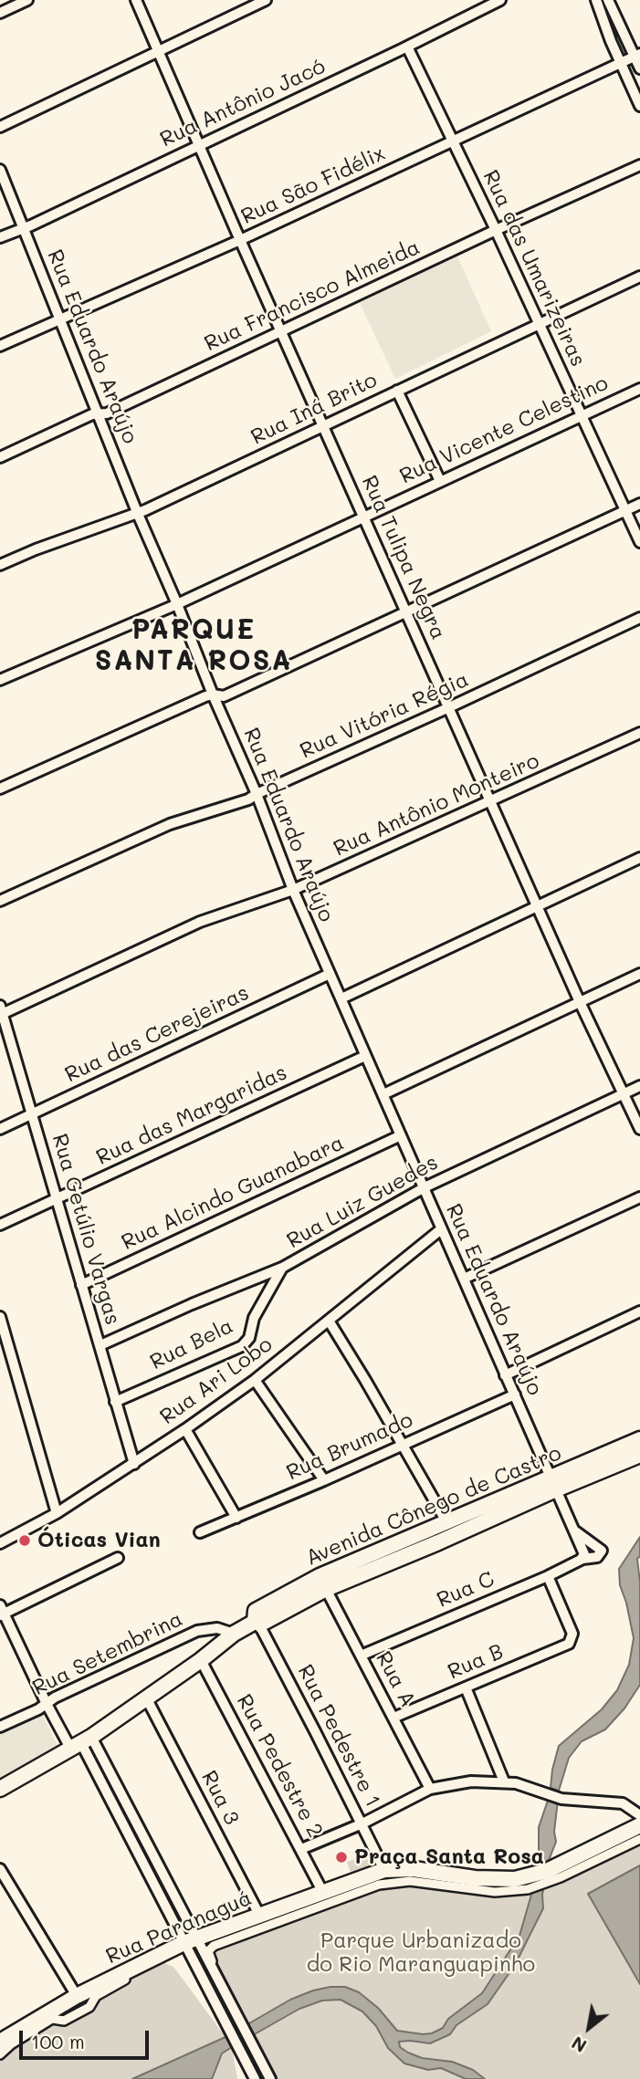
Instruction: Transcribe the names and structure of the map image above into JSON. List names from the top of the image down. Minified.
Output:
{"streets":{"main road":["Avenida Cônego de Castro","Rua Paranaguá"],"street":["Rua Antônio Jacó","Rua São Fidélix","Rua das Umarizeiras","Rua Francisco Almeida","Rua Eduardo Araújo","Rua Iná Brito","Rua Vicente Celestino","Rua Tulipa Negra","Rua Vitória Régia","Rua Antônio Monteiro","Rua das Cerejeiras","Rua das Margaridas","Rua Alcindo Guanabara","Rua Luiz Guedes","Rua Getúlio Vargas","Rua Bela","Rua Ari Lobo","Rua Brumado","Rua C","Rua Setembrina","Rua B","Rua A","Rua Pedestre 1","Rua Pedestre 2","Rua 3"]},"crossings":[["Rua Antônio Jacó","Rua das Umarizeiras"],["Rua Antônio Jacó","Rua Eduardo Araújo"],["Rua Antônio Jacó","Rua Tulipa Negra"],["Rua São Fidélix","Rua das Umarizeiras"],["Rua São Fidélix","Rua Eduardo Araújo"],["Rua São Fidélix","Rua Tulipa Negra"],["Rua das Umarizeiras","Rua Francisco Almeida"],["Rua das Umarizeiras","Rua Iná Brito"],["Rua das Umarizeiras","Rua Vicente Celestino"],["Rua Francisco Almeida","Rua Eduardo Araújo"],["Rua Francisco Almeida","Rua Tulipa Negra"],["Rua Eduardo Araújo","Rua Iná Brito"],["Rua Eduardo Araújo","Rua Vicente Celestino"],["Rua Eduardo Araújo","Rua Vitória Régia"],["Rua Eduardo Araújo","Rua Antônio Monteiro"],["Rua Eduardo Araújo","Rua das Cerejeiras"],["Rua Eduardo Araújo","Rua das Margaridas"],["Rua Eduardo Araújo","Rua Alcindo Guanabara"],["Rua Eduardo Araújo","Rua Luiz Guedes"],["Rua Eduardo Araújo","Rua Ari Lobo"],["Rua Eduardo Araújo","Rua Brumado"],["Rua Eduardo Araújo","Avenida Cônego de Castro"],["Rua Eduardo Araújo","Rua C"],["Rua Iná Brito","Rua Tulipa Negra"],["Rua Vicente Celestino","Rua Tulipa Negra"],["Rua Tulipa Negra","Rua Vitória Régia"],["Rua Tulipa Negra","Rua Antônio Monteiro"],["Rua Tulipa Negra","Rua Luiz Guedes"],["Rua Antônio Monteiro","Rua Getúlio Vargas"],["Rua das Cerejeiras","Rua Getúlio Vargas"],["Rua das Margaridas","Rua Getúlio Vargas"],["Rua Alcindo Guanabara","Rua Getúlio Vargas"],["Rua Luiz Guedes","Rua Getúlio Vargas"],["Rua Luiz Guedes","Rua Bela"],["Rua Getúlio Vargas","Rua Bela"],["Rua Getúlio Vargas","Rua Ari Lobo"],["Avenida Cônego de Castro","Rua Setembrina"],["Avenida Cônego de Castro","Rua A"],["Avenida Cônego de Castro","Rua Pedestre 1"],["Avenida Cônego de Castro","Rua Pedestre 2"],["Avenida Cônego de Castro","Rua 3"],["Rua C","Rua B"],["Rua C","Rua A"],["Rua B","Rua A"],["Rua Pedestre 1","Rua Paranaguá"],["Rua Pedestre 2","Rua Paranaguá"],["Rua 3","Rua Paranaguá"]],"districts":["PARQUE SANTA ROSA"],"parks":["Parque Urbanizado do Rio Maranguapinho"],"places":["Óticas Vian","Praça Santa Rosa"],"scale_bar":"100 m","north":"bottom left"}
